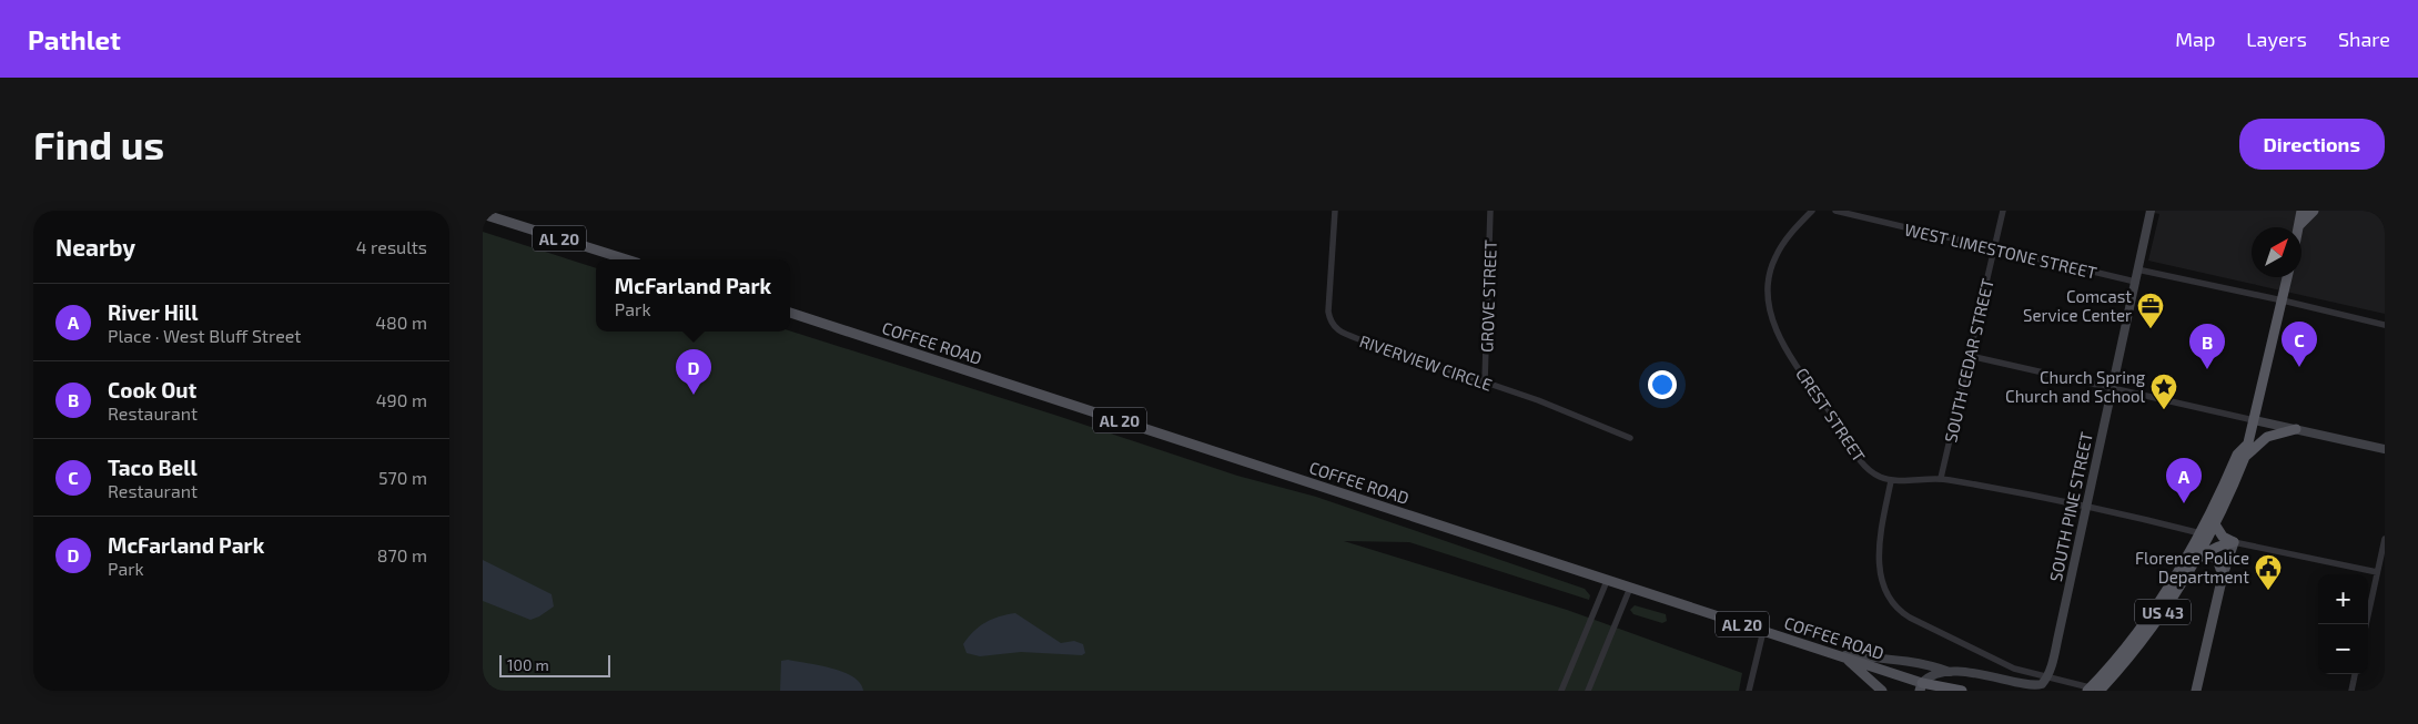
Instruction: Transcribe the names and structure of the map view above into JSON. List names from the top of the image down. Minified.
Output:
{"streets":{"highway":["US 43"],"main road":["AL 20","COFFEE ROAD","SOUTH PINE STREET"],"street":["WEST LIMESTONE STREET","GROVE STREET","SOUTH CEDAR STREET","RIVERVIEW CIRCLE","CREST STREET"]},"crossings":[["WEST LIMESTONE STREET","SOUTH CEDAR STREET"],["WEST LIMESTONE STREET","SOUTH PINE STREET"],["GROVE STREET","RIVERVIEW CIRCLE"]],"places":{"office":["Comcast Service Center"],"place":["Church Spring Church and School"],"public building":["Florence Police Department"]},"scale_bar":"100 m","north":"top right","page":{"header":"Pathlet","nav":["Map","Layers","Share"],"buttons":"Directions","title":"Find us","heading":["Nearby","4 results"],"popup":["McFarland Park","Park"],"list":[{"mark":"A","name":"River Hill","note":"Place · West Bluff Street","value":"480 m"},{"mark":"B","name":"Cook Out","note":"Restaurant","value":"490 m"},{"mark":"C","name":"Taco Bell","note":"Restaurant","value":"570 m"},{"mark":"D","name":"McFarland Park","note":"Park","value":"870 m"}],"pins":["C","B","D","A"],"map_buttons":["+","−"],"scale":"100 m"}}
